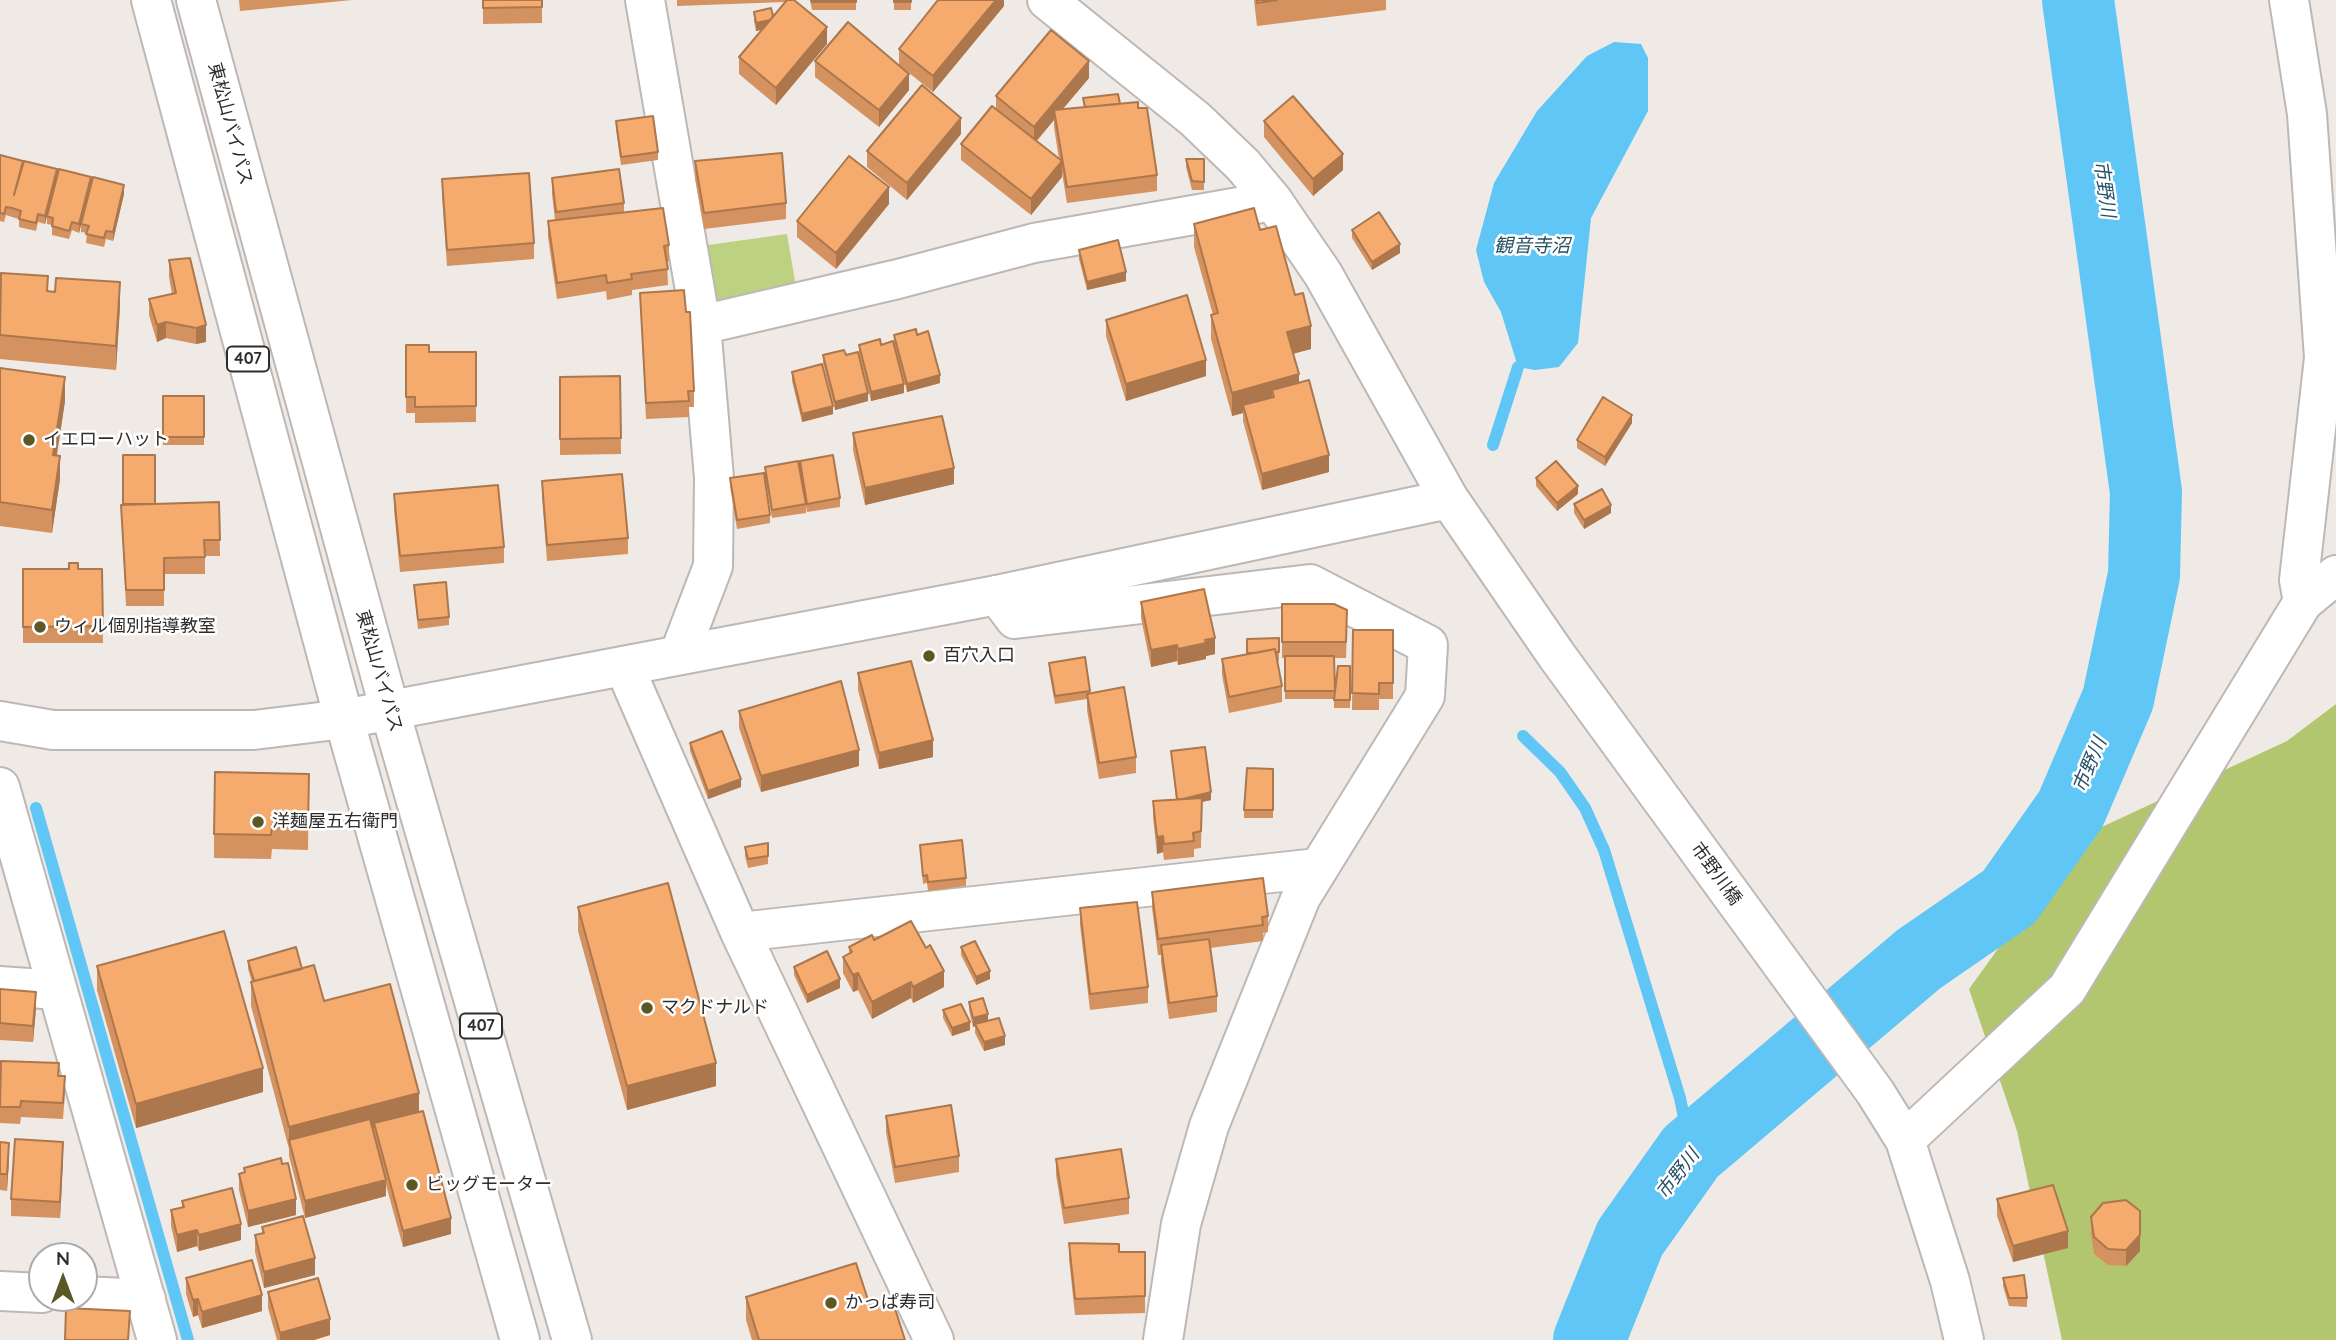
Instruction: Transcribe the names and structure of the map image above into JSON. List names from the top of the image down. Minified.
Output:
{"streets":{"main road":["東松山バイパス","407","市野川橋"]},"water":["市野川","観音寺沼"],"places":["イエローハット","ウィル個別指導教室","百穴入口","洋麺屋五右衛門","マクドナルド","ビッグモーター","かっぱ寿司"],"north":"top"}
